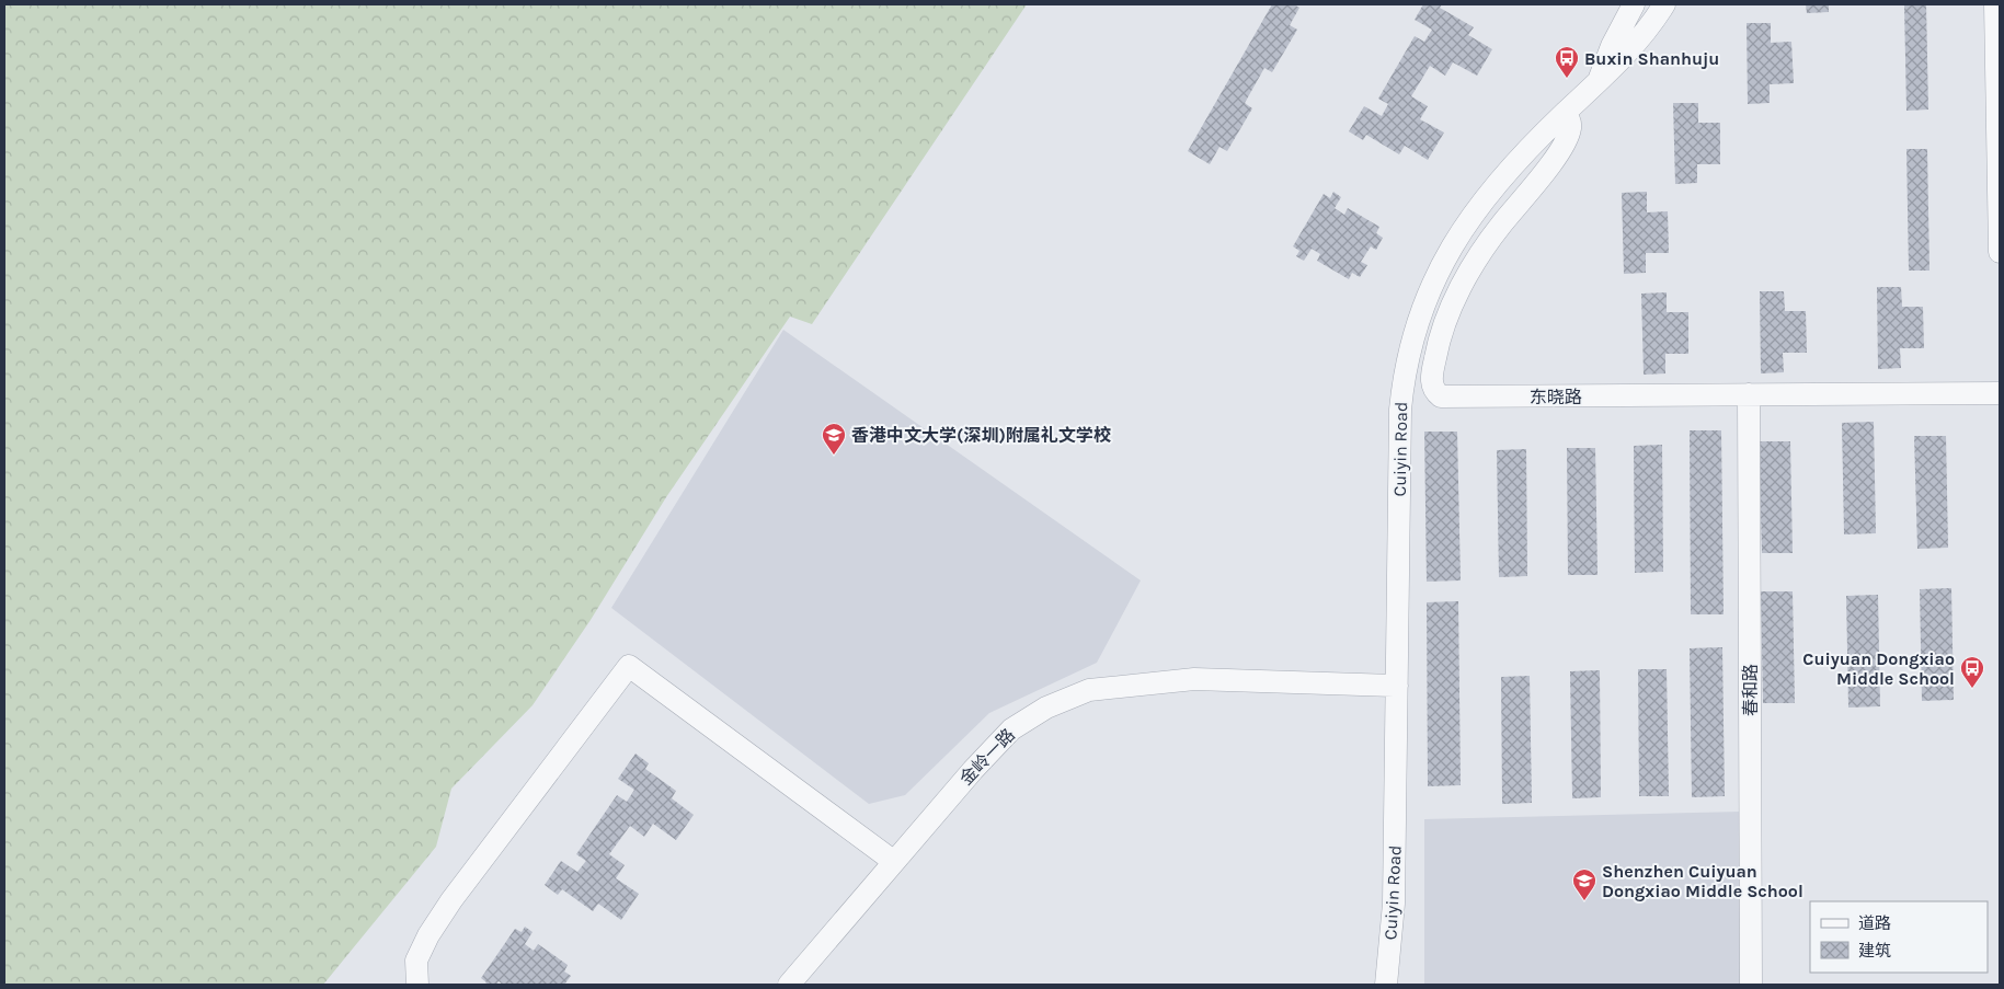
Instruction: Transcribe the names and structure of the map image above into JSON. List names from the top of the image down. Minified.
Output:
{"streets":{"street":["东晓路","Cuiyin Road","春和路","金岭一路"]},"crossings":[["东晓路","Cuiyin Road"],["东晓路","春和路"],["Cuiyin Road","金岭一路"]],"places":{"bus stop":["Buxin Shanhuju","Cuiyuan Dongxiao Middle School"],"school or university":["香港中文大学(深圳)附属礼文学校","Shenzhen Cuiyuan Dongxiao Middle School"]},"legend":["道路","建筑"]}
